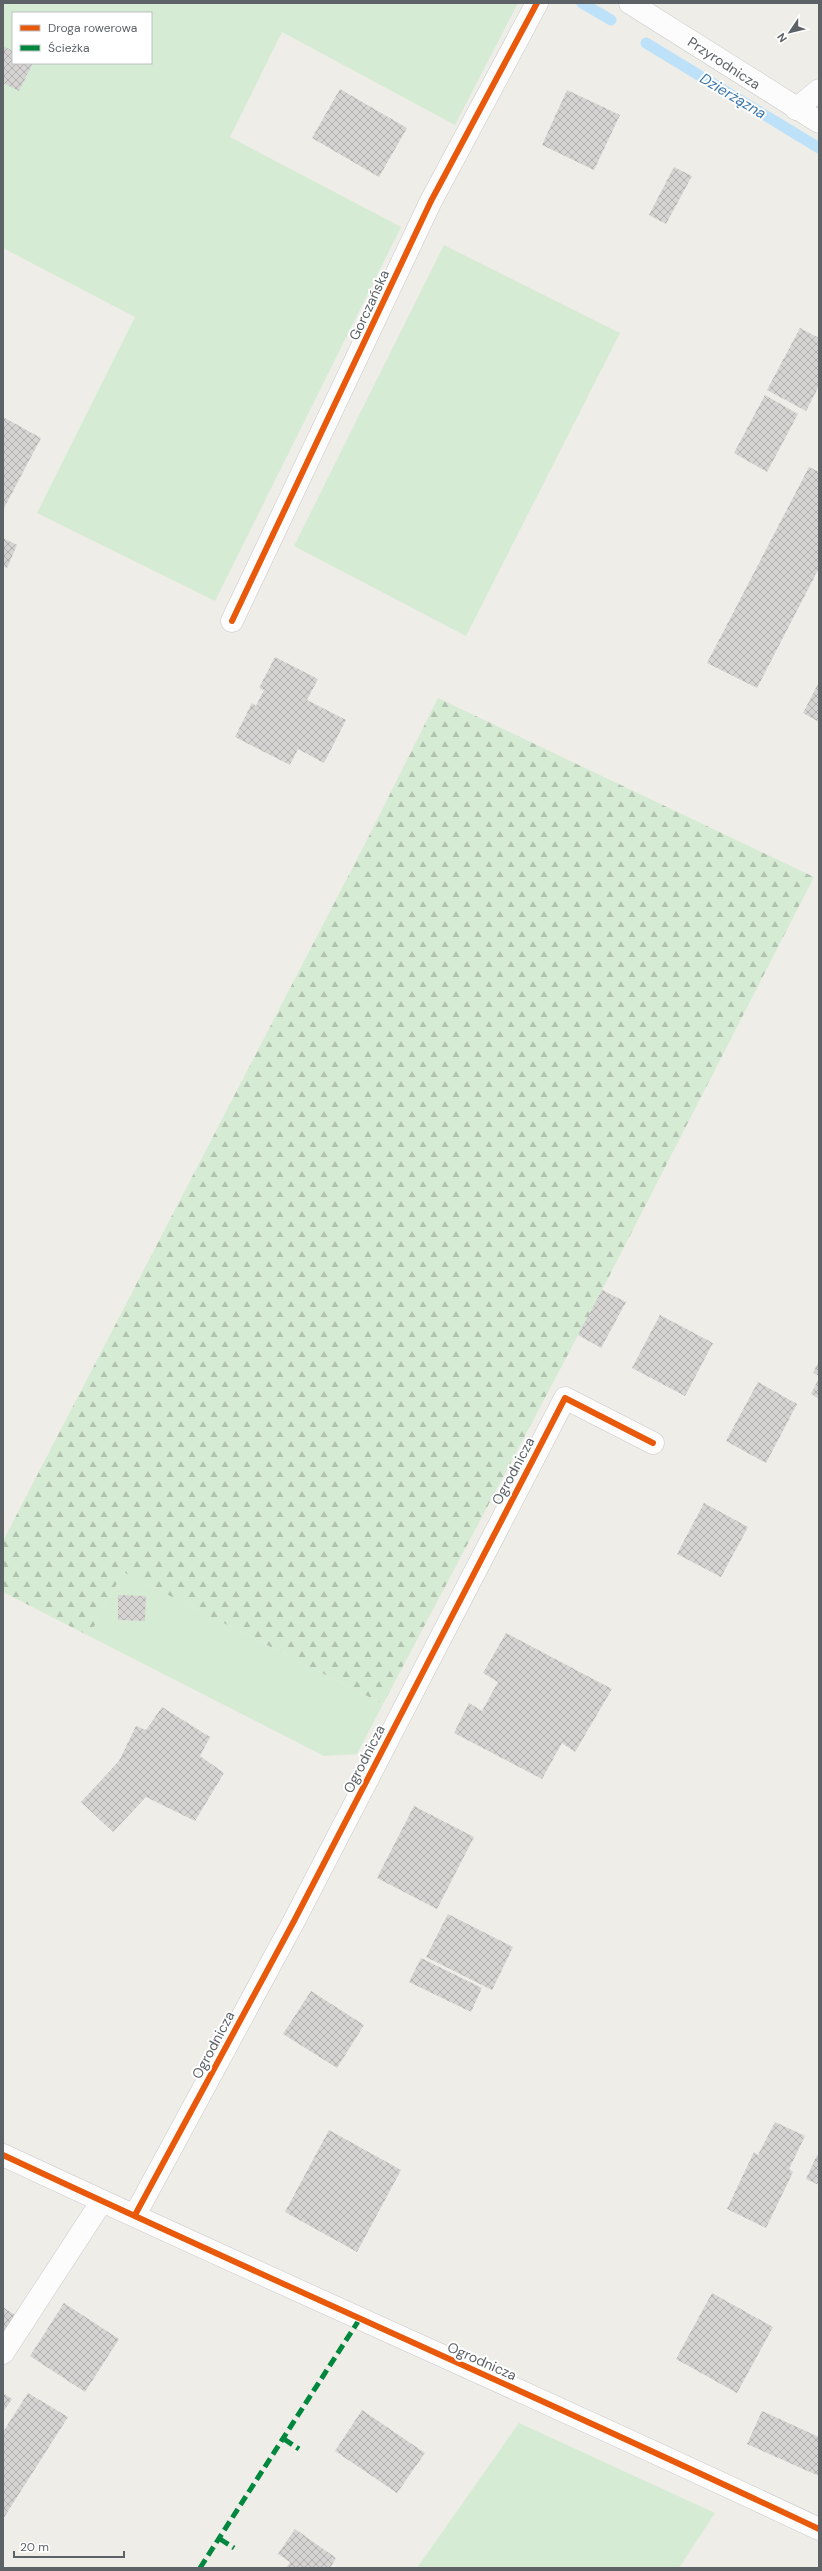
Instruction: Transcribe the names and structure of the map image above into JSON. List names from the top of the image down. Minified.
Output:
{"streets":{"street":["Przyrodnicza","Gorczańska","Ogrodnicza"]},"water":["Dzierżązna"],"legend":["Droga rowerowa","Ścieżka"],"scale_bar":"20 m","north":"bottom left"}
